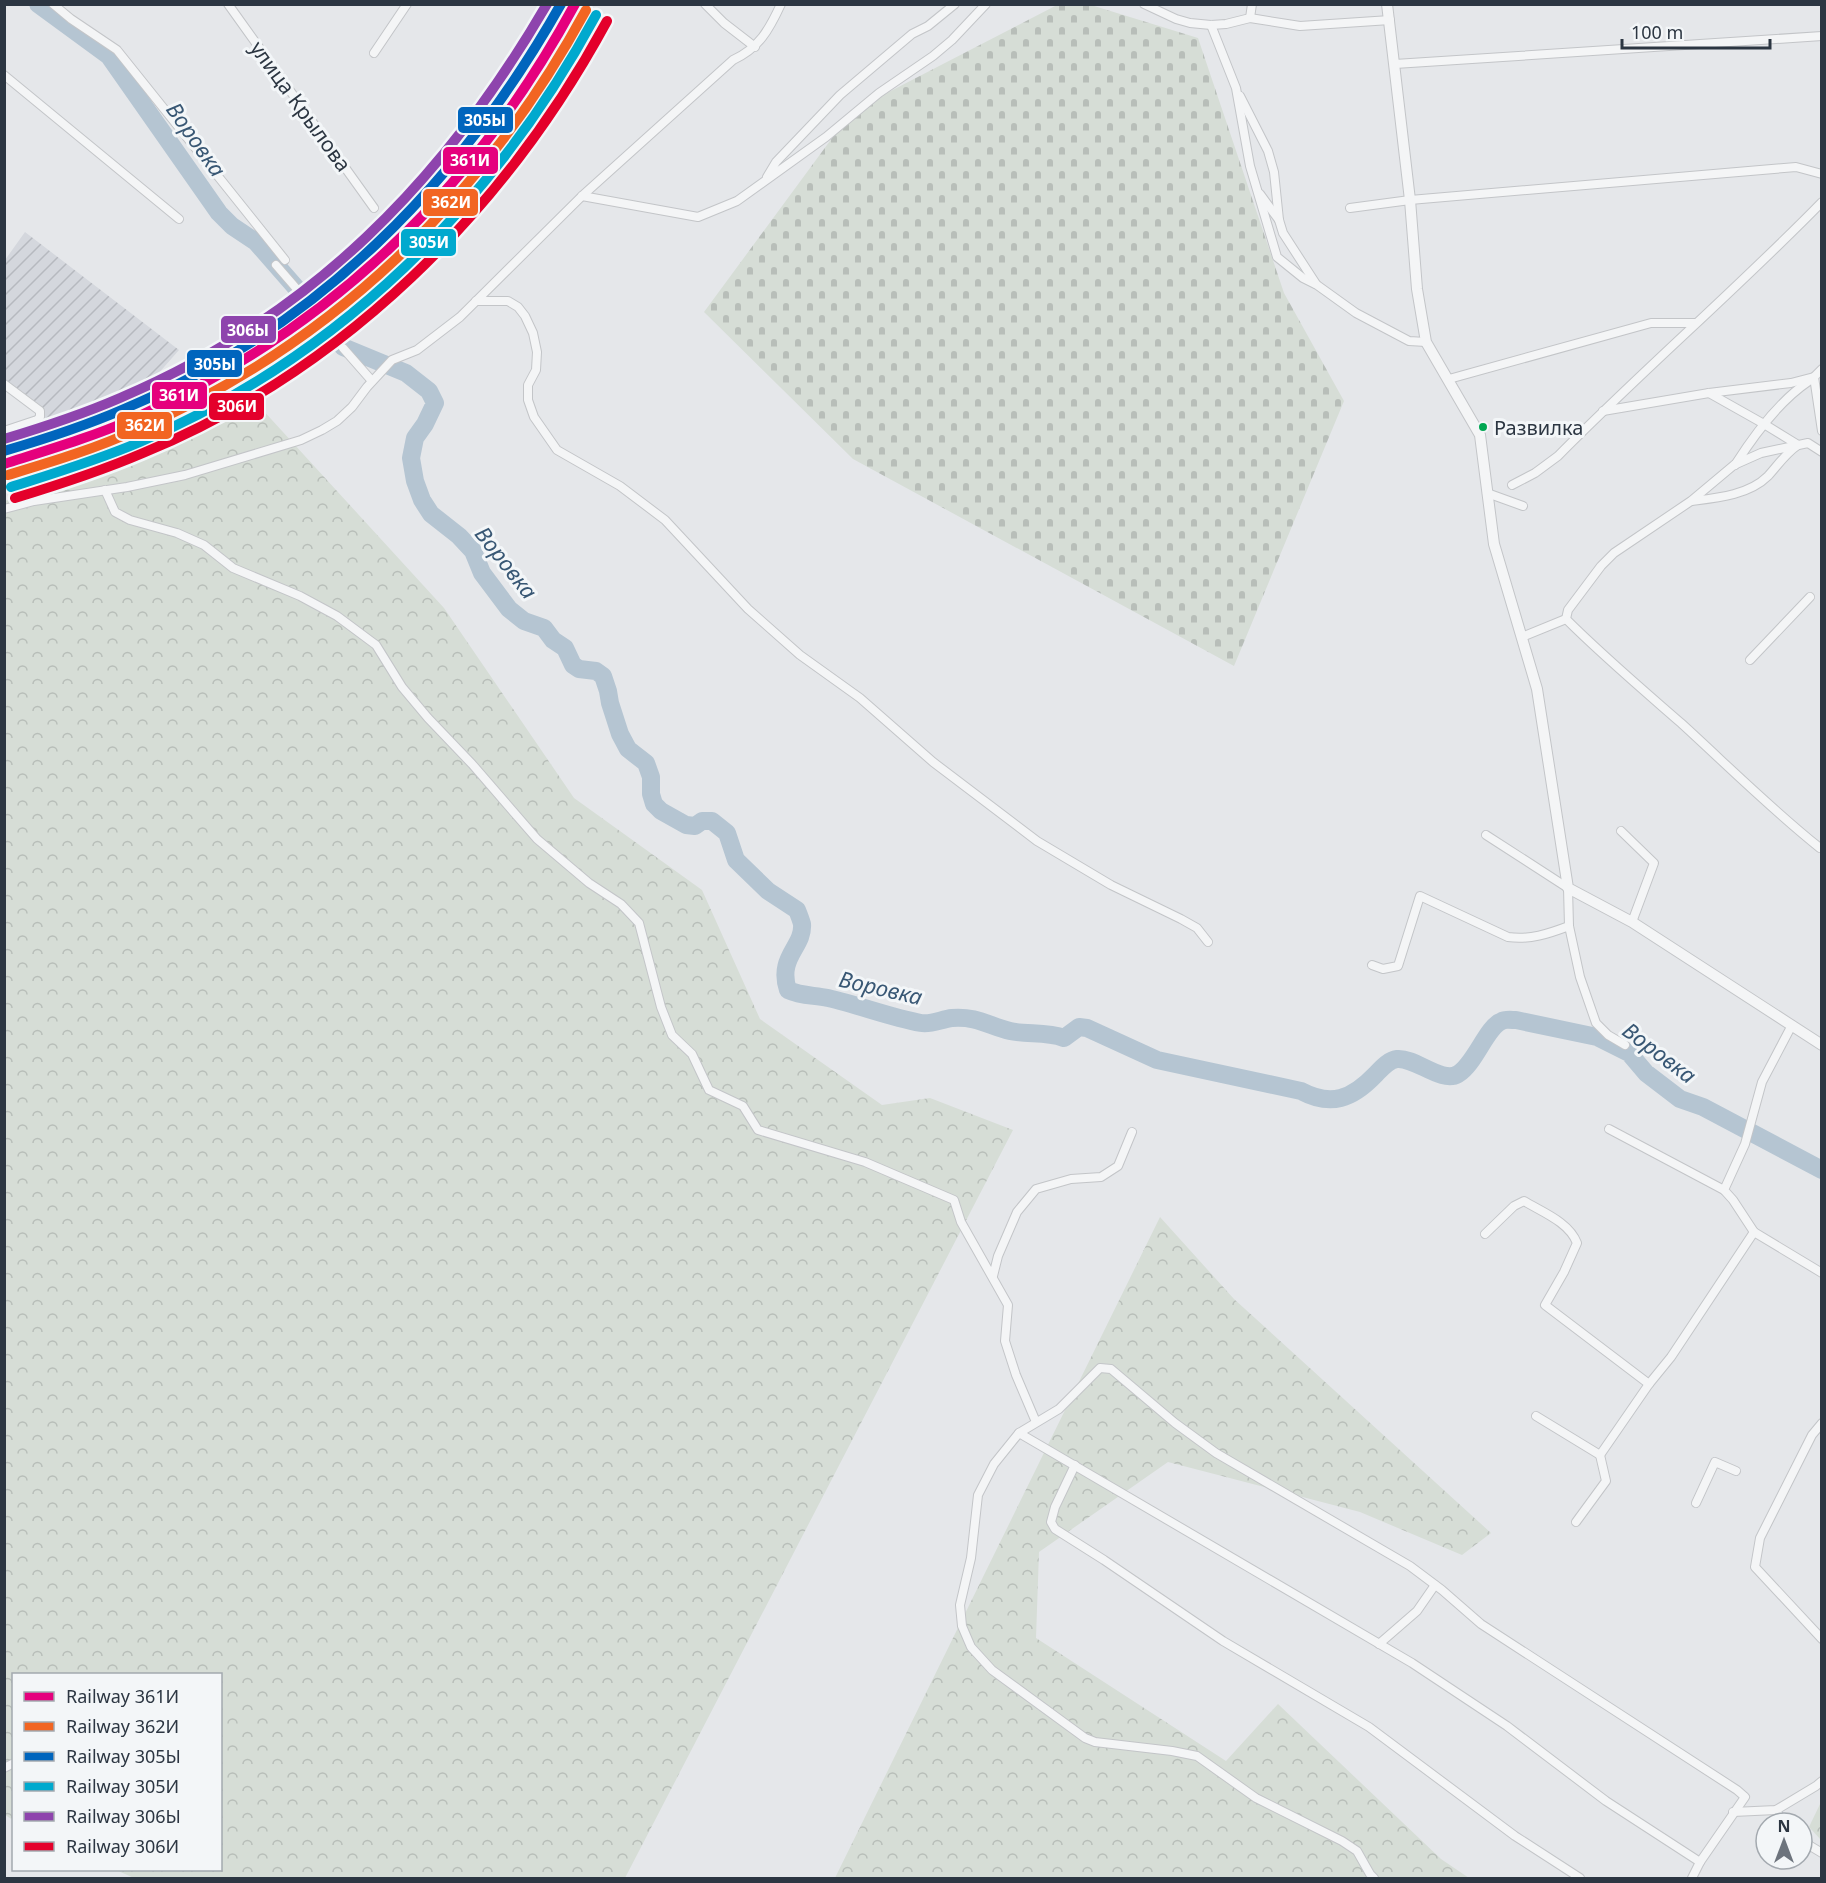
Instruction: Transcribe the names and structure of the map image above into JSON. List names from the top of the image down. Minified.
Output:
{"streets":{"street":["улица Крылова"]},"water":["Воровка"],"places":["Развилка"],"lines":["rail line 361И","rail line 305Ы","rail line 306Ы","rail line 362И","rail line 305И","rail line 306И"],"legend":["Railway 361И","Railway 362И","Railway 305Ы","Railway 305И","Railway 306Ы","Railway 306И"],"scale_bar":"100 m","north":"top"}
